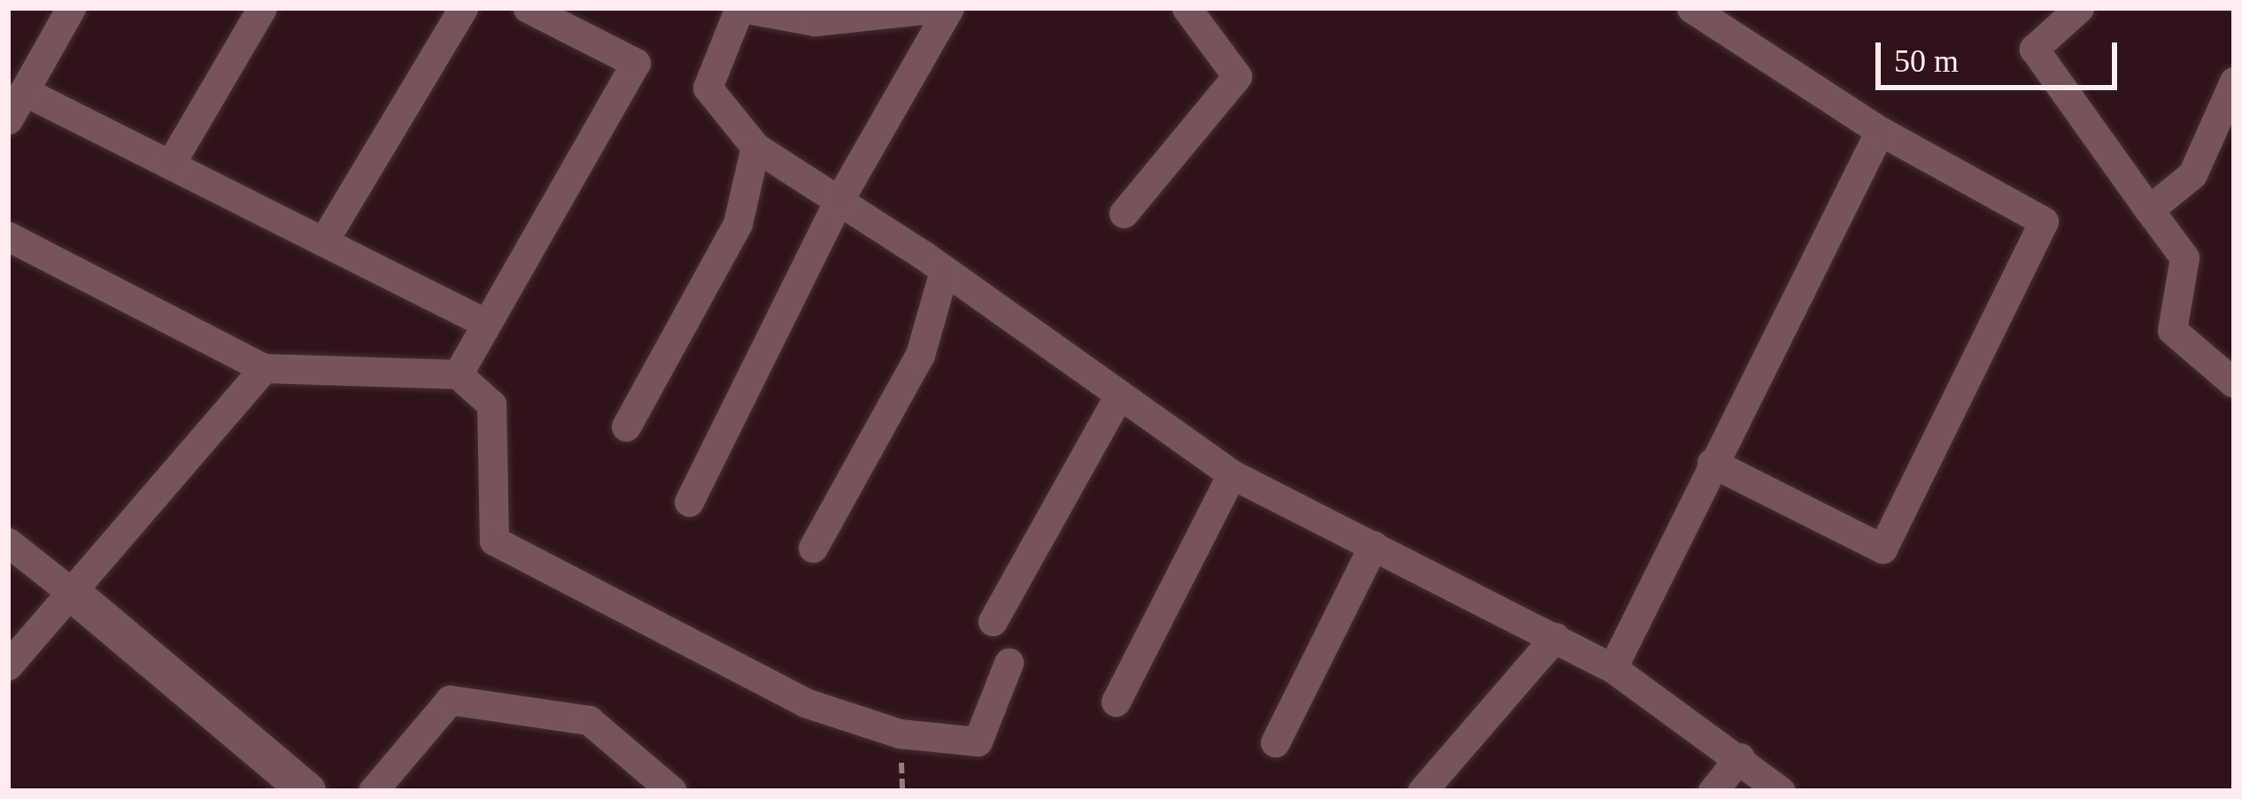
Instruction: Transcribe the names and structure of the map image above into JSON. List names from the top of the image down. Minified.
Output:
{"scale_bar":"50 m"}
